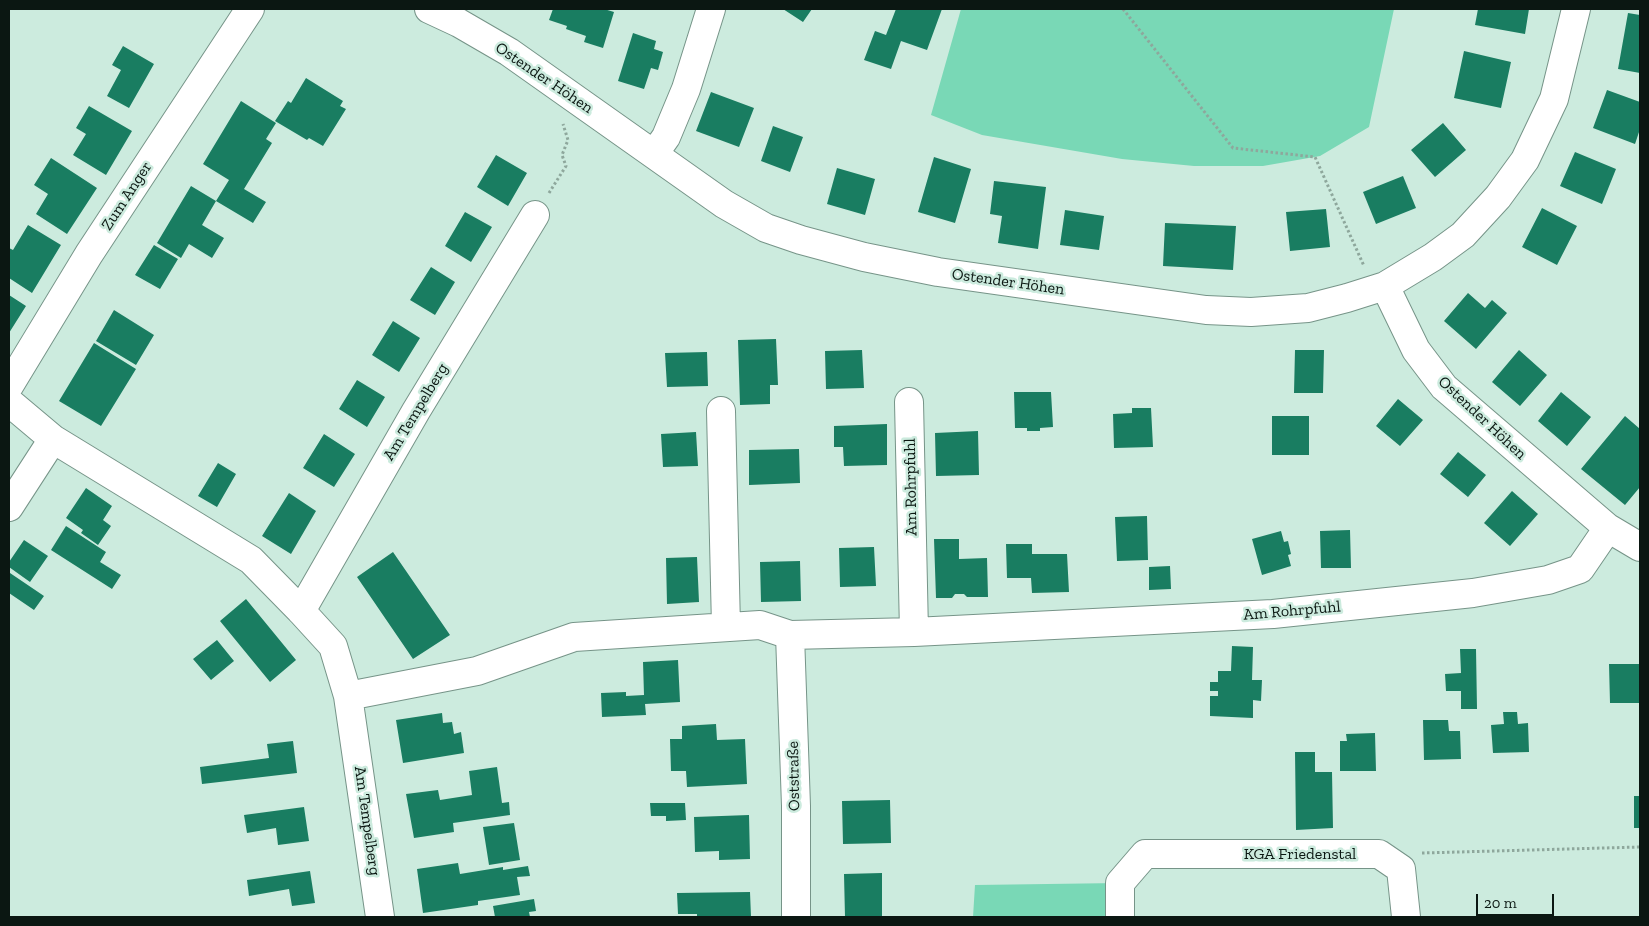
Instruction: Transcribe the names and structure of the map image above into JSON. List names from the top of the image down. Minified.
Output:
{"streets":{"street":["Ostender Höhen","Zum Anger","Am Tempelberg","Am Rohrpfuhl","Oststraße","KGA Friedenstal"]},"crossings":[["Ostender Höhen","Am Rohrpfuhl"],["Am Rohrpfuhl","Oststraße"]],"scale_bar":"20 m"}
